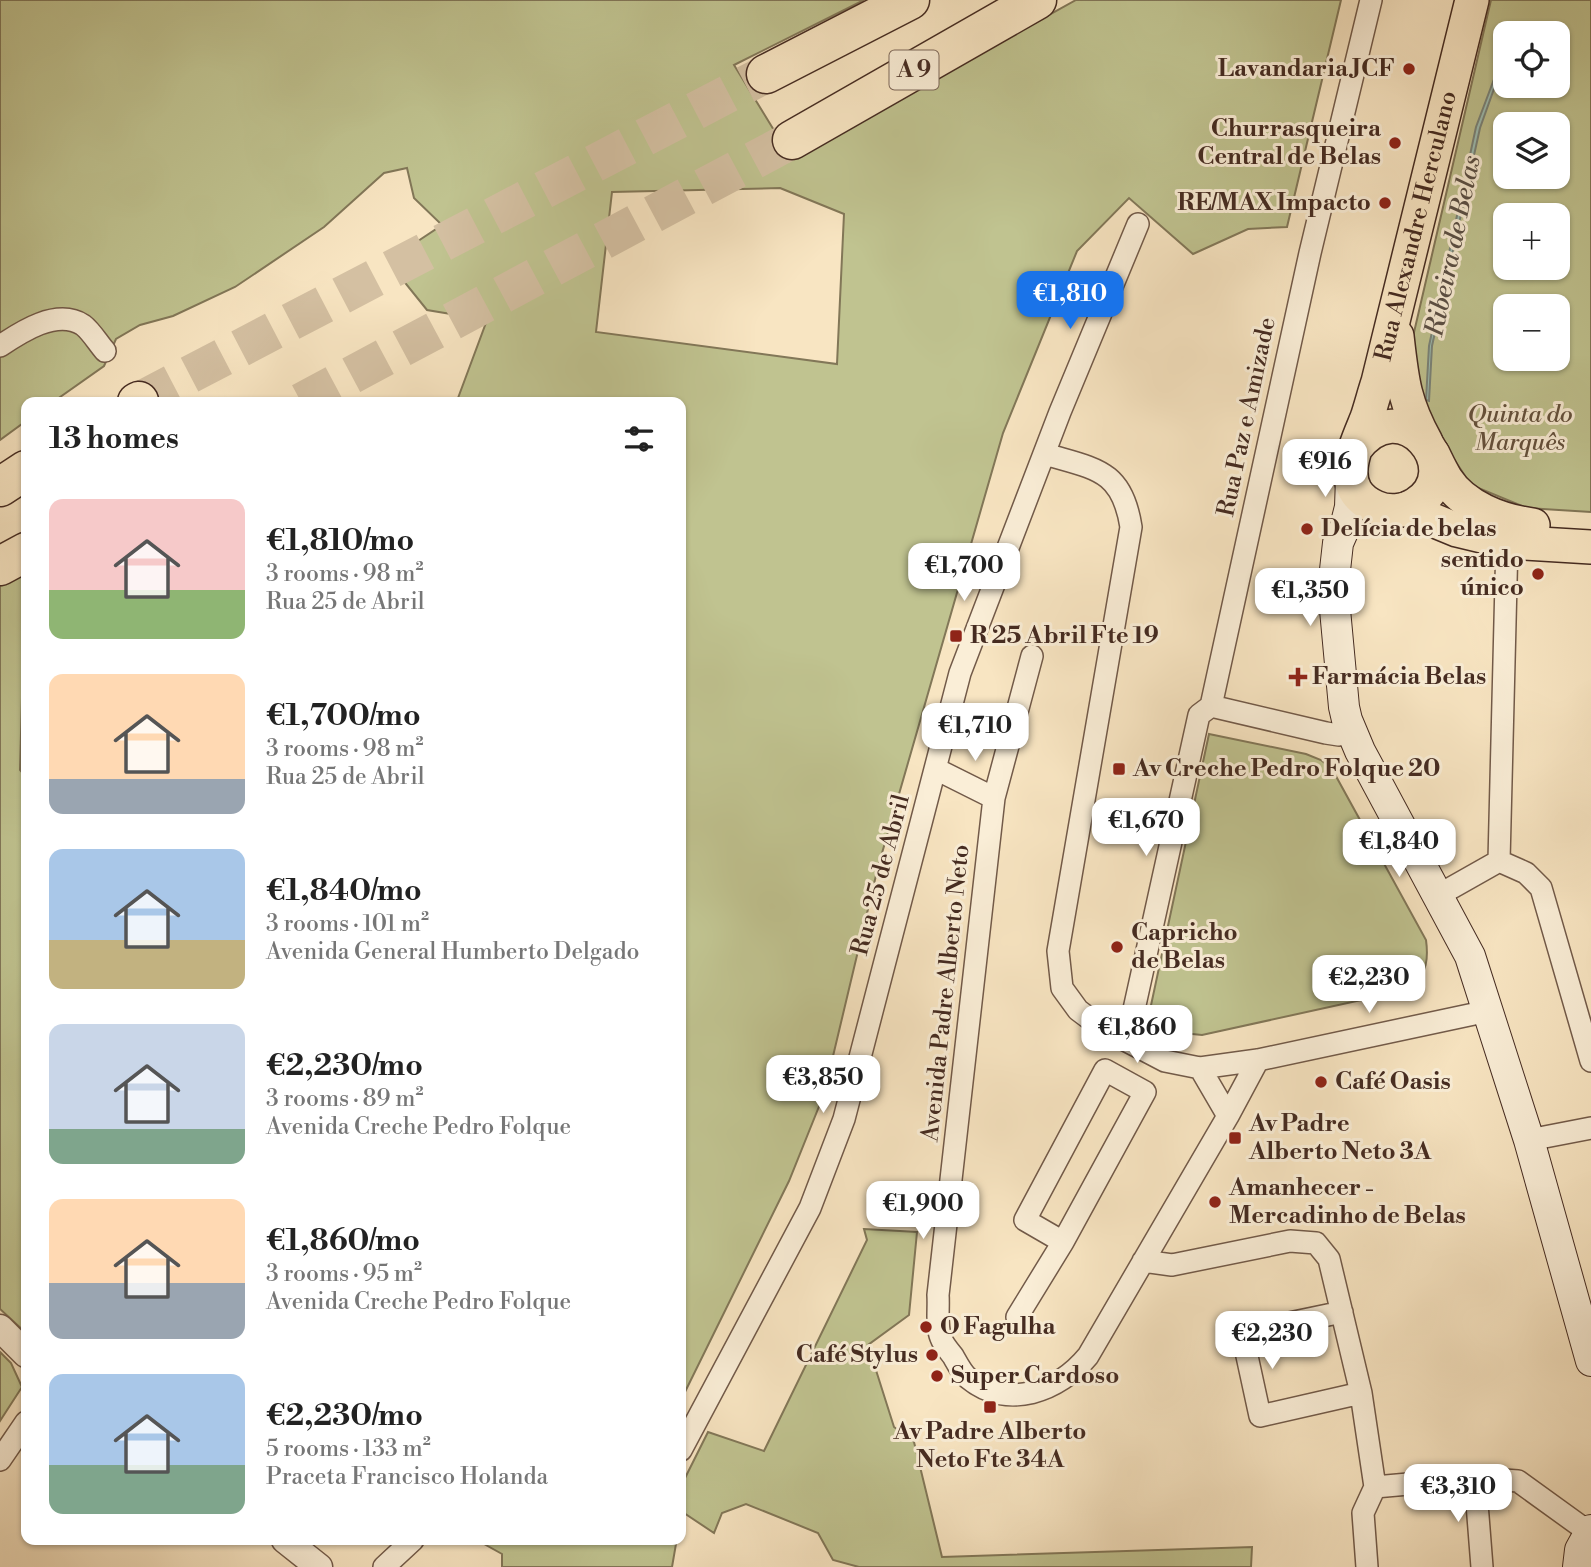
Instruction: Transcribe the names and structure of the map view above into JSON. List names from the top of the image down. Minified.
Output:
{"streets":{"highway":["A 9"],"main road":["Rua Alexandre Herculano"],"street":["Rua Paz e Amizade","Rua 25 de Abril","Avenida Padre Alberto Neto"]},"water":["Ribeira de Belas"],"parks":["Quinta do Marquês"],"places":{"other":["Lavandaria JCF","Churrasqueira Central de Belas","RE/MAX Impacto","Delícia de belas","sentido único","Capricho de Belas","Café Oasis","Amanhecer - Mercadinho de Belas","O Fagulha","Café Stylus","Super Cardoso"],"transit":["R 25 Abril Fte 19","Av Creche Pedro Folque 20","Av Padre Alberto Neto 3A","Av Padre Alberto Neto Fte 34A"],"health":["Farmácia Belas"]},"page":{"map_buttons":["+","−"],"price":["€1,810","€916","€1,700","€1,350","€1,710","€1,670","€1,840","€2,230","€1,860","€3,850","€1,900","€2,230","€3,310"],"heading":"13 homes","list":[{"name":"€1,810/mo","note":"3 rooms · 98 m² · Rua 25 de Abril"},{"name":"€1,700/mo","note":"3 rooms · 98 m² · Rua 25 de Abril"},{"name":"€1,840/mo","note":"3 rooms · 101 m² · Avenida General Humberto Delgado"},{"name":"€2,230/mo","note":"3 rooms · 89 m² · Avenida Creche Pedro Folque"},{"name":"€1,860/mo","note":"3 rooms · 95 m² · Avenida Creche Pedro Folque"},{"name":"€2,230/mo","note":"5 rooms · 133 m² · Praceta Francisco Holanda"}]}}
